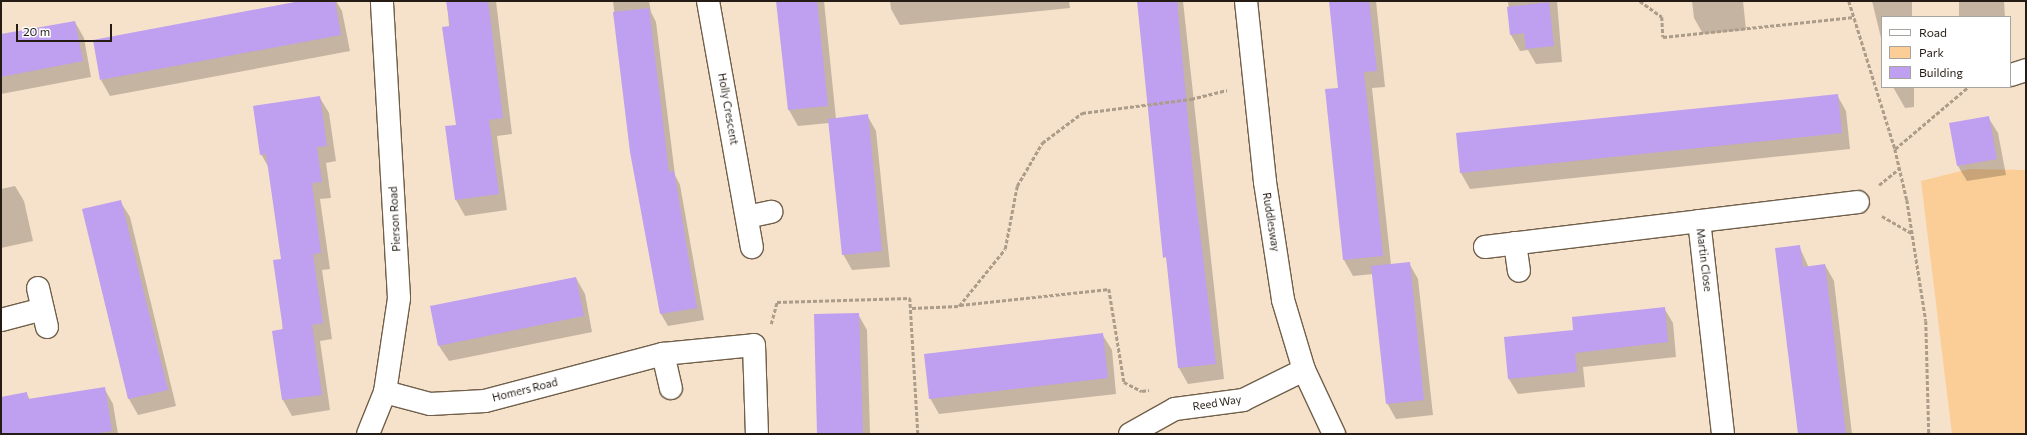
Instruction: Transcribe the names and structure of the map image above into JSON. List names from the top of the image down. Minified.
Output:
{"streets":{"street":["Holly Crescent","Pierson Road","Ruddlesway","Martin Close","Homers Road","Reed Way"]},"crossings":[["Pierson Road","Homers Road"],["Ruddlesway","Reed Way"]],"legend":["Road","Park","Building"],"scale_bar":"20 m"}
